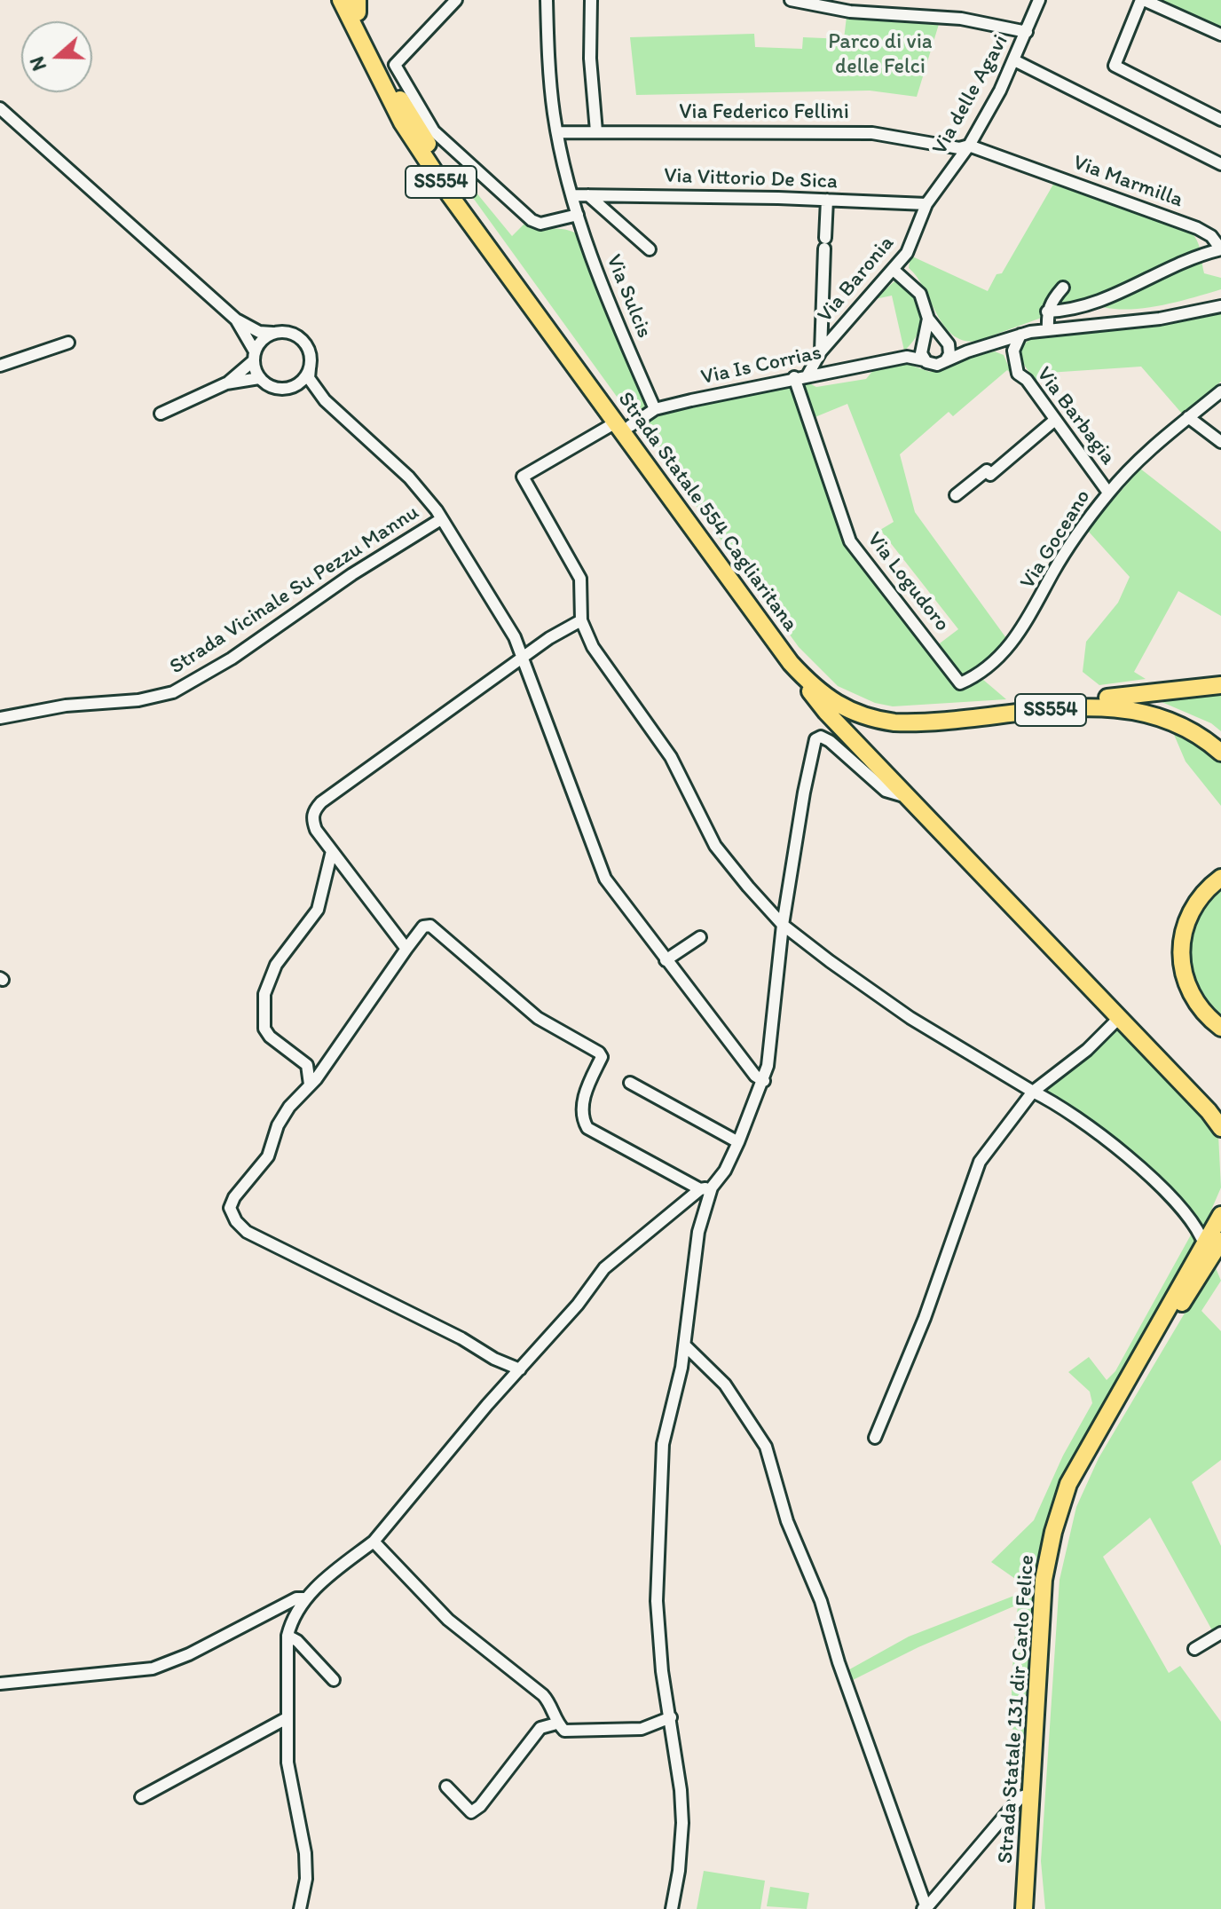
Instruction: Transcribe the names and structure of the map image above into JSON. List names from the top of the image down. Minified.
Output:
{"streets":{"highway":["SS554","Strada Statale 554 Cagliaritana","Strada Statale 131 dir Carlo Felice"],"street":["Via delle Agavi","Via Federico Fellini","Via Vittorio De Sica","Via Marmilla","Via Baronia","Via Sulcis","Via Is Corrias","Via Barbagia","Via Goceano","Via Logudoro","Strada Vicinale Su Pezzu Mannu"]},"crossings":[["Via delle Agavi","Via Federico Fellini"],["Via delle Agavi","Via Vittorio De Sica"],["Via delle Agavi","Via Baronia"],["Via Federico Fellini","Via Marmilla"],["Via Federico Fellini","Via Sulcis"],["Via Vittorio De Sica","Via Baronia"],["Via Vittorio De Sica","Via Sulcis"],["Via Baronia","Via Is Corrias"],["Via Sulcis","Via Is Corrias"],["Via Is Corrias","Strada Statale 554 Cagliaritana"],["Via Is Corrias","Via Logudoro"],["Via Barbagia","Via Goceano"],["Via Goceano","Via Logudoro"]],"parks":["Parco di via delle Felci"],"north":"left"}
